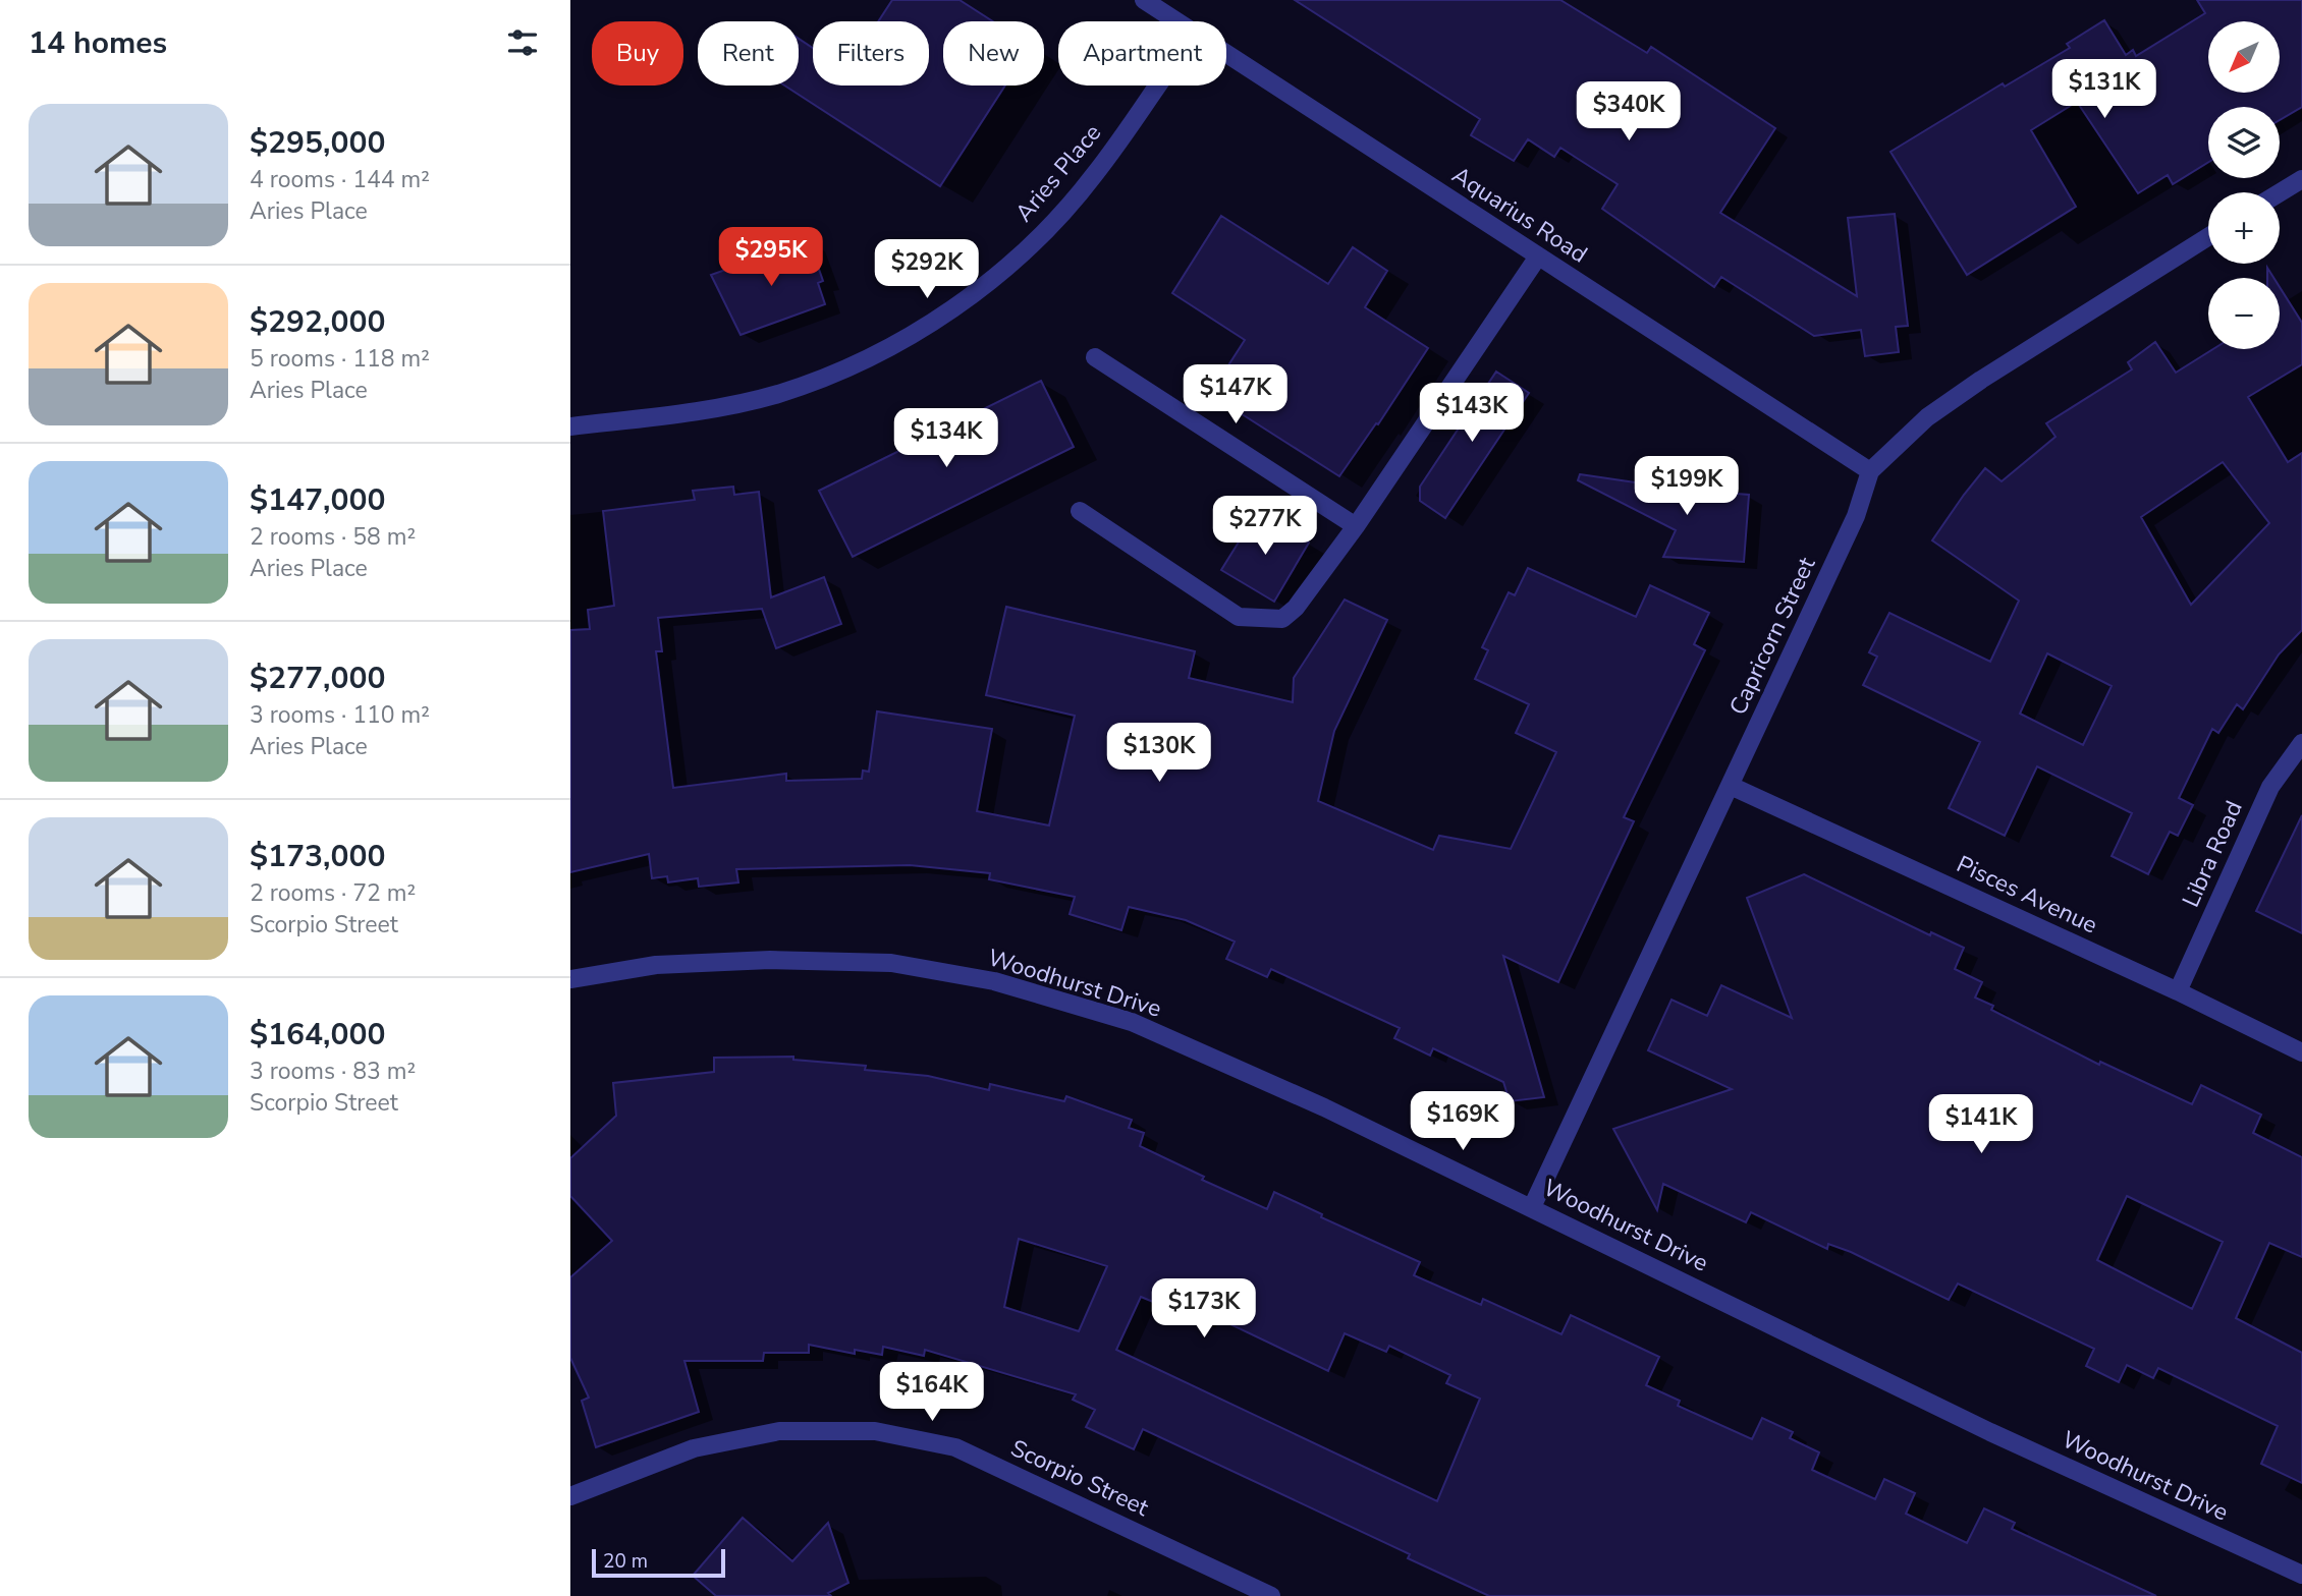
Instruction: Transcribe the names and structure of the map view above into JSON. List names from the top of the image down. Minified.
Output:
{"streets":{"street":["Aries Place","Aquarius Road","Capricorn Street","Libra Road","Pisces Avenue","Woodhurst Drive","Scorpio Street"]},"crossings":[["Aquarius Road","Capricorn Street"],["Capricorn Street","Pisces Avenue"],["Capricorn Street","Woodhurst Drive"],["Libra Road","Pisces Avenue"]],"scale_bar":"20 m","north":"bottom left","page":{"heading":"14 homes","map_buttons":["+","−"],"chip":["Buy","Rent","Filters","New","Apartment"],"price":["$131K","$340K","$295K","$292K","$147K","$143K","$134K","$199K","$277K","$130K","$169K","$141K","$173K","$164K"],"list":[{"name":"$295,000","note":"4 rooms · 144 m² · Aries Place"},{"name":"$292,000","note":"5 rooms · 118 m² · Aries Place"},{"name":"$147,000","note":"2 rooms · 58 m² · Aries Place"},{"name":"$277,000","note":"3 rooms · 110 m² · Aries Place"},{"name":"$173,000","note":"2 rooms · 72 m² · Scorpio Street"},{"name":"$164,000","note":"3 rooms · 83 m² · Scorpio Street"}],"scale":"20 m"}}
